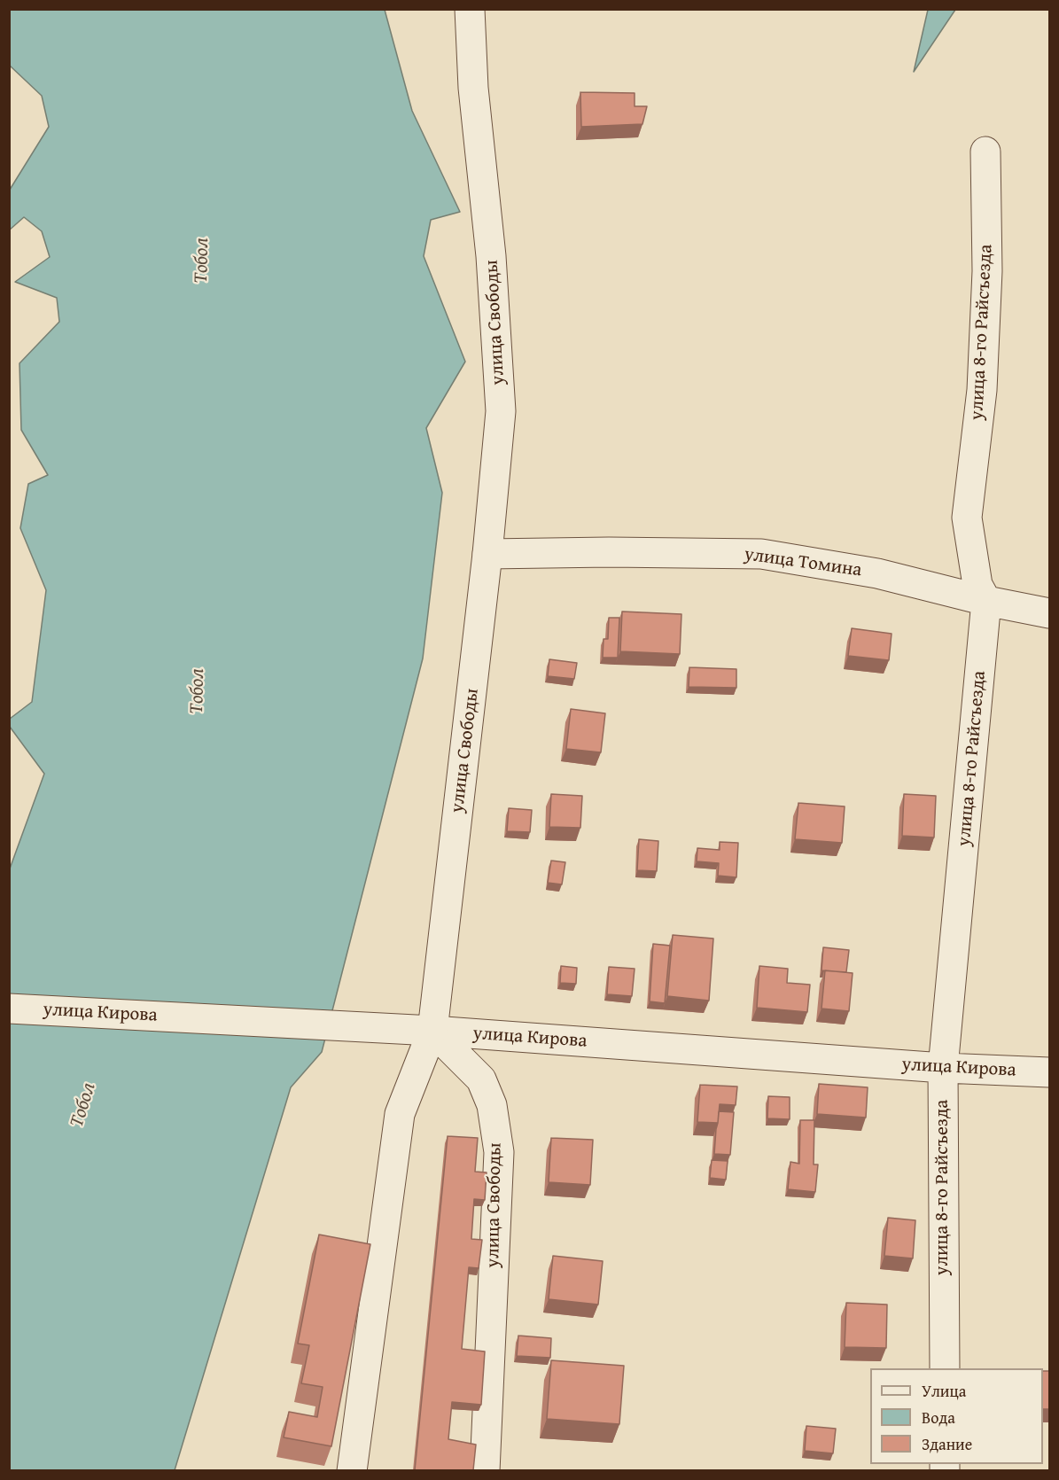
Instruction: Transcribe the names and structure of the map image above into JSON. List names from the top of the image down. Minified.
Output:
{"streets":{"street":["улица Свободы","улица 8-го Райсъезда","улица Томина","улица Кирова"]},"crossings":[["улица Свободы","улица Томина"],["улица Свободы","улица Кирова"],["улица 8-го Райсъезда","улица Томина"],["улица 8-го Райсъезда","улица Кирова"]],"water":["Тобол"],"legend":["Улица","Вода","Здание"]}
